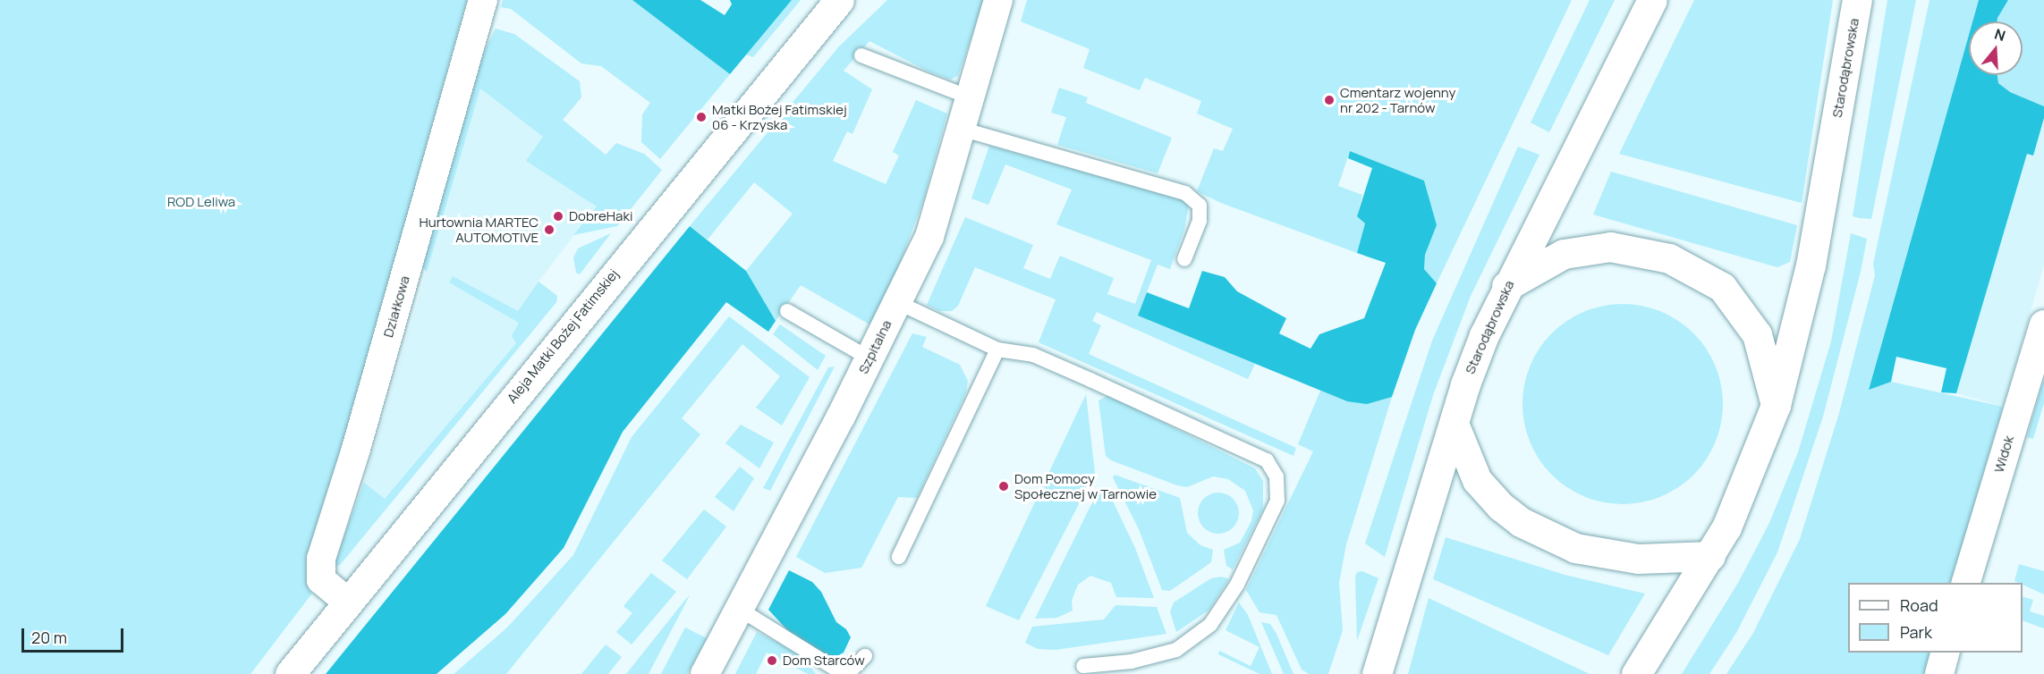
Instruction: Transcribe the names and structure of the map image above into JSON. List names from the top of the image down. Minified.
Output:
{"streets":{"street":["Starodąbrowska","Działkowa","Aleja Matki Bożej Fatimskiej","Szpitalna","Widok"]},"crossings":[["Działkowa","Aleja Matki Bożej Fatimskiej"]],"parks":["ROD Leliwa"],"places":["Cmentarz wojenny nr 202 - Tarnów","Matki Bożej Fatimskiej 06 - Krzyska","DobreHaki","Hurtownia MARTEC AUTOMOTIVE","Dom Pomocy Społecznej w Tarnowie","Dom Starców"],"legend":["Road","Park"],"scale_bar":"20 m","north":"top"}
